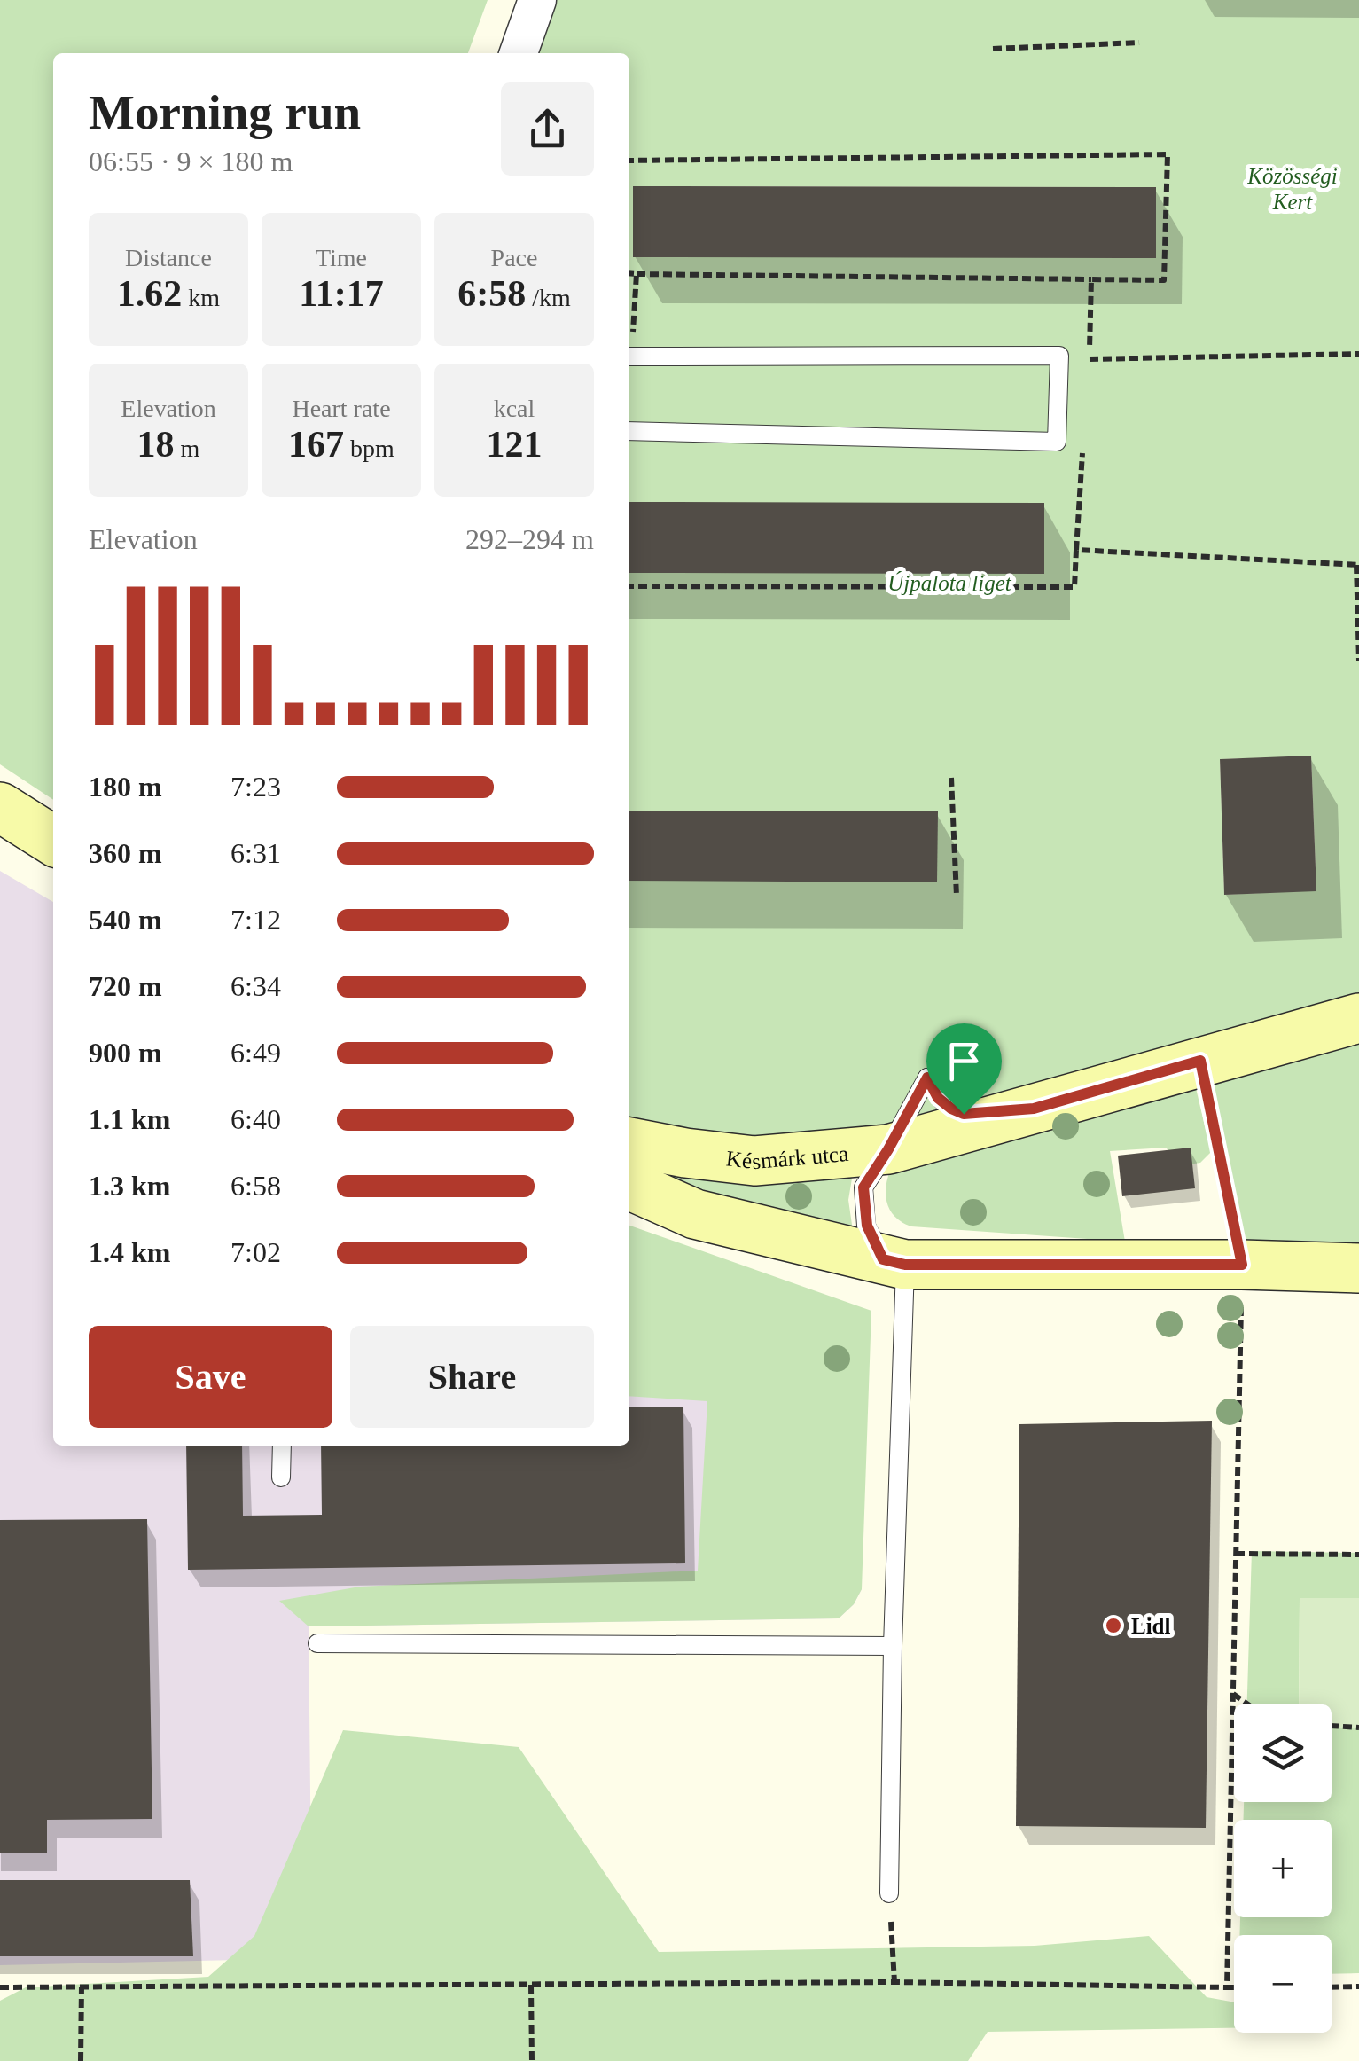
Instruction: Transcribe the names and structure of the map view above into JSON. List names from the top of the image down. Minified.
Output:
{"streets":{"street":["Késmárk utca"]},"parks":["Közösségi Kert","Újpalota liget"],"places":["Lidl"],"page":{"heading":["Morning run","06:55 · 9 × 180 m"],"stats":[["Distance","1.62 km"],["Time","11:17"],["Pace","6:58 /km"],["Elevation","18 m"],["Heart rate","167 bpm"],["kcal","121"]],"chart":["Elevation","292–294 m"],"list":[{"name":"180 m","note":"7:23"},{"name":"360 m","note":"6:31"},{"name":"540 m","note":"7:12"},{"name":"720 m","note":"6:34"},{"name":"900 m","note":"6:49"},{"name":"1.1 km","note":"6:40"},{"name":"1.3 km","note":"6:58"},{"name":"1.4 km","note":"7:02"}],"buttons":["Save","Share"],"map_buttons":["+","−"]}}
